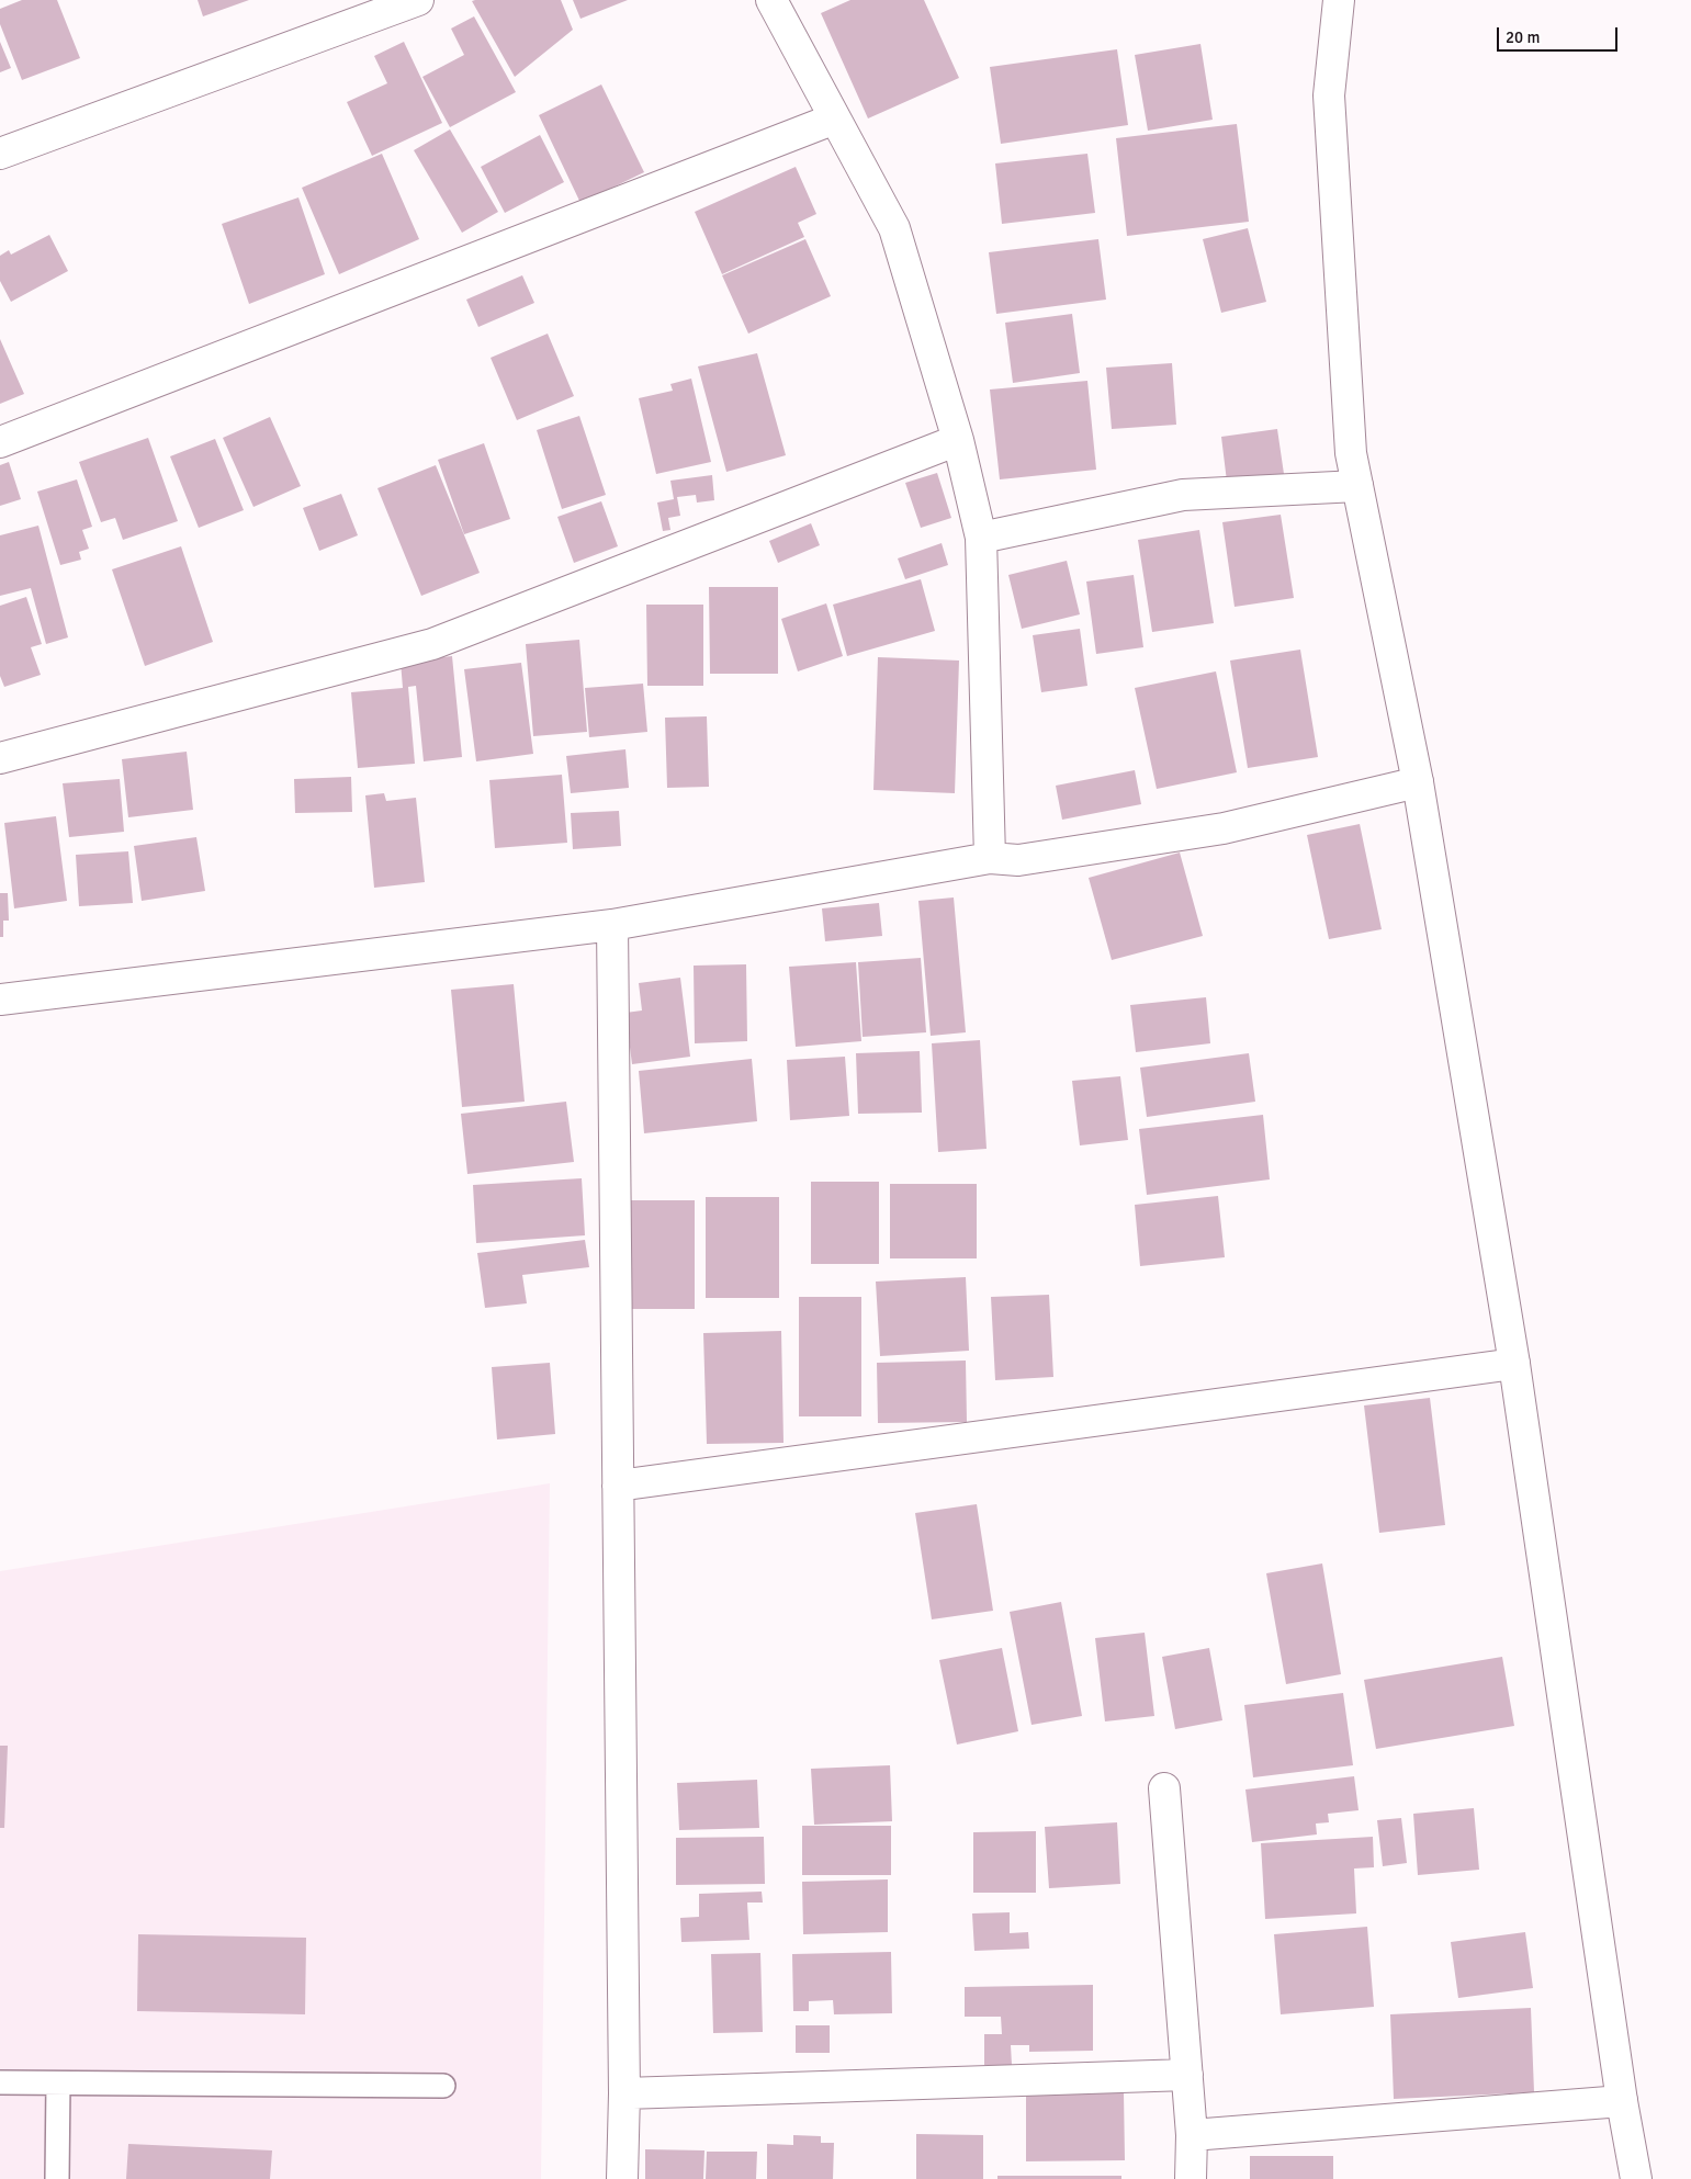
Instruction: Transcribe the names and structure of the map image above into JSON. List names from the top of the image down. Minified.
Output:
{"scale_bar":"20 m"}
